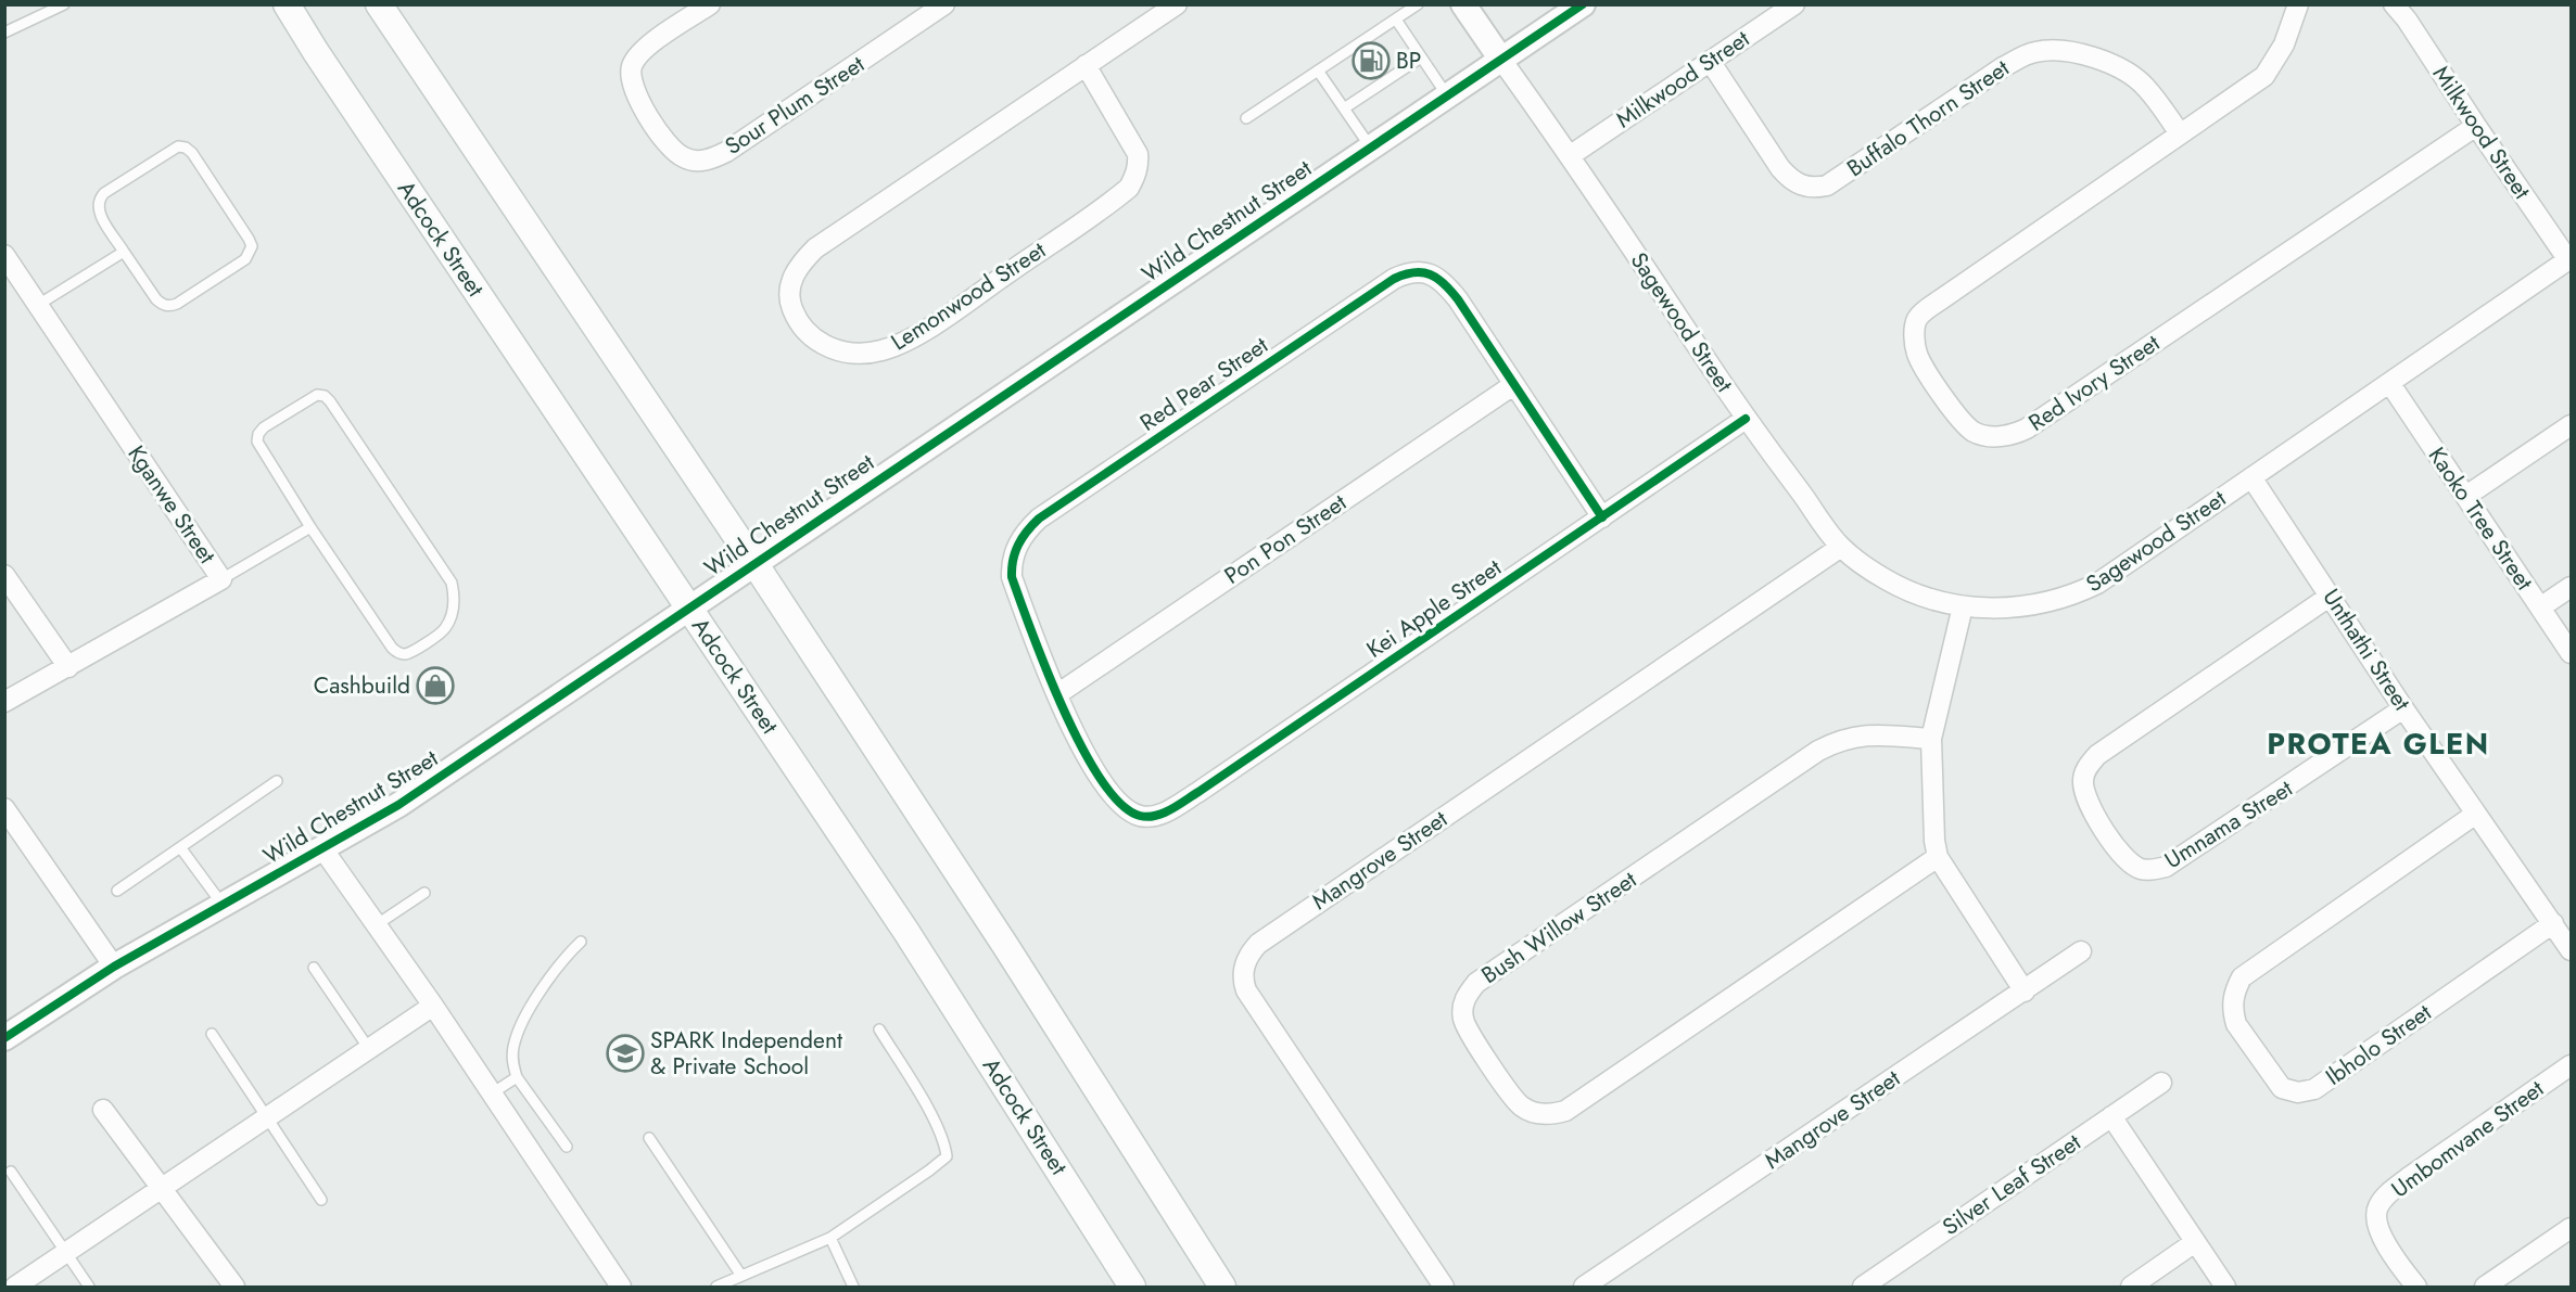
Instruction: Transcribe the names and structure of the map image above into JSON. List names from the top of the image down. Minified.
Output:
{"streets":{"main road":["Adcock Street"],"street":["Milkwood Street","Sour Plum Street","Buffalo Thorn Street","Wild Chestnut Street","Lemonwood Street","Sagewood Street","Red Ivory Street","Red Pear Street","Kganwe Street","Kaoko Tree Street","Pon Pon Street","Kei Apple Street","Unthathi Street","Umnama Street","Mangrove Street","Bush Willow Street","Ibholo Street","Umbomvane Street","Silver Leaf Street"]},"crossings":[["Milkwood Street","Buffalo Thorn Street"],["Milkwood Street","Sagewood Street"],["Milkwood Street","Red Ivory Street"],["Buffalo Thorn Street","Red Ivory Street"],["Wild Chestnut Street","Adcock Street"],["Wild Chestnut Street","Sagewood Street"],["Sagewood Street","Kaoko Tree Street"],["Sagewood Street","Kei Apple Street"],["Sagewood Street","Unthathi Street"],["Sagewood Street","Mangrove Street"],["Red Pear Street","Pon Pon Street"],["Red Pear Street","Kei Apple Street"],["Unthathi Street","Umnama Street"],["Unthathi Street","Ibholo Street"]],"districts":["PROTEA GLEN"],"places":{"fuel station":["BP"],"shop":["Cashbuild"],"school or university":["SPARK Independent & Private School"]}}
